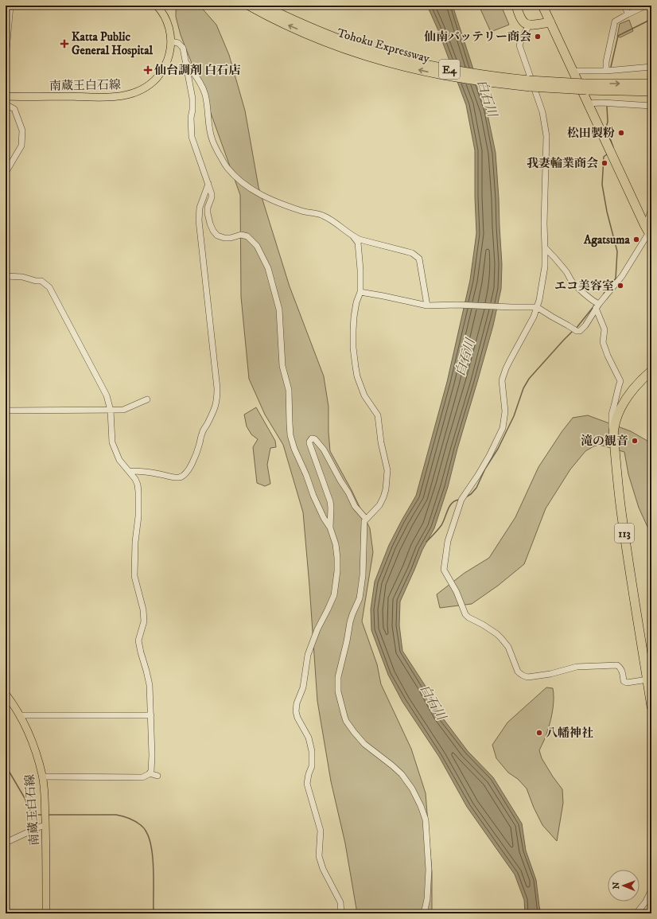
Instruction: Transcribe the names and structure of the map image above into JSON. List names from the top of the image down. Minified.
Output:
{"streets":{"highway":["Tohoku Expressway","E4","113"],"main road":["南蔵王白石線"]},"water":["白石川"],"places":{"other":["仙南バッテリー商会","松田製粉","我妻輪業商会","Agatsuma","エコ美容室","滝の観音","八幡神社"],"health":["Katta Public General Hospital","仙台調剤 白石店"]},"north":"left"}
